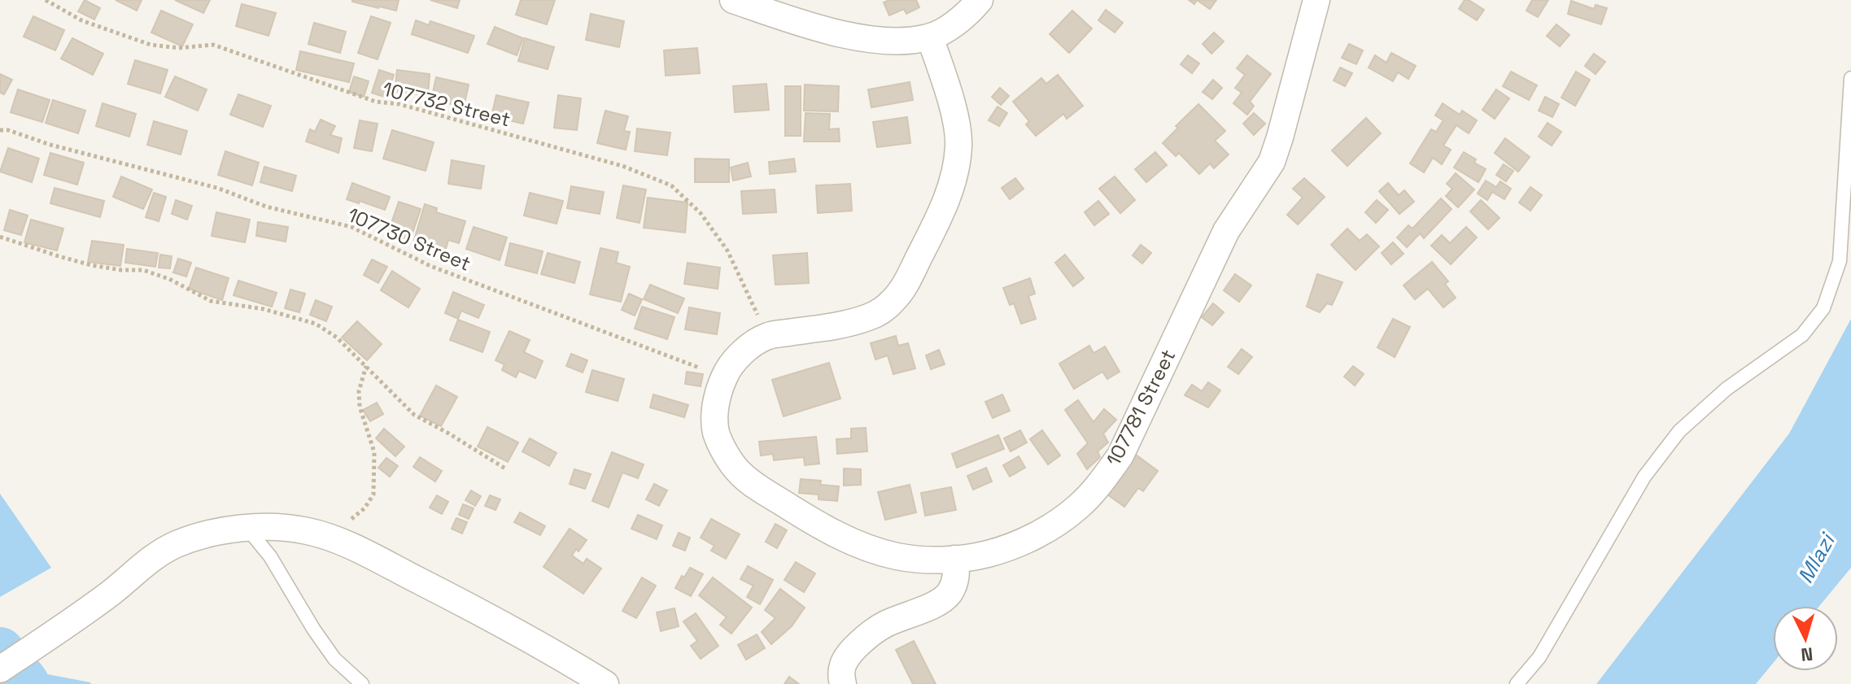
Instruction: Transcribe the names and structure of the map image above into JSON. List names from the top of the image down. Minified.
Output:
{"streets":{"street":["107781 Street"],"path":["107732 Street","107730 Street"]},"crossings":[["107732 Street","107781 Street"],["107730 Street","107781 Street"]],"water":["Mlazi"],"north":"bottom"}
